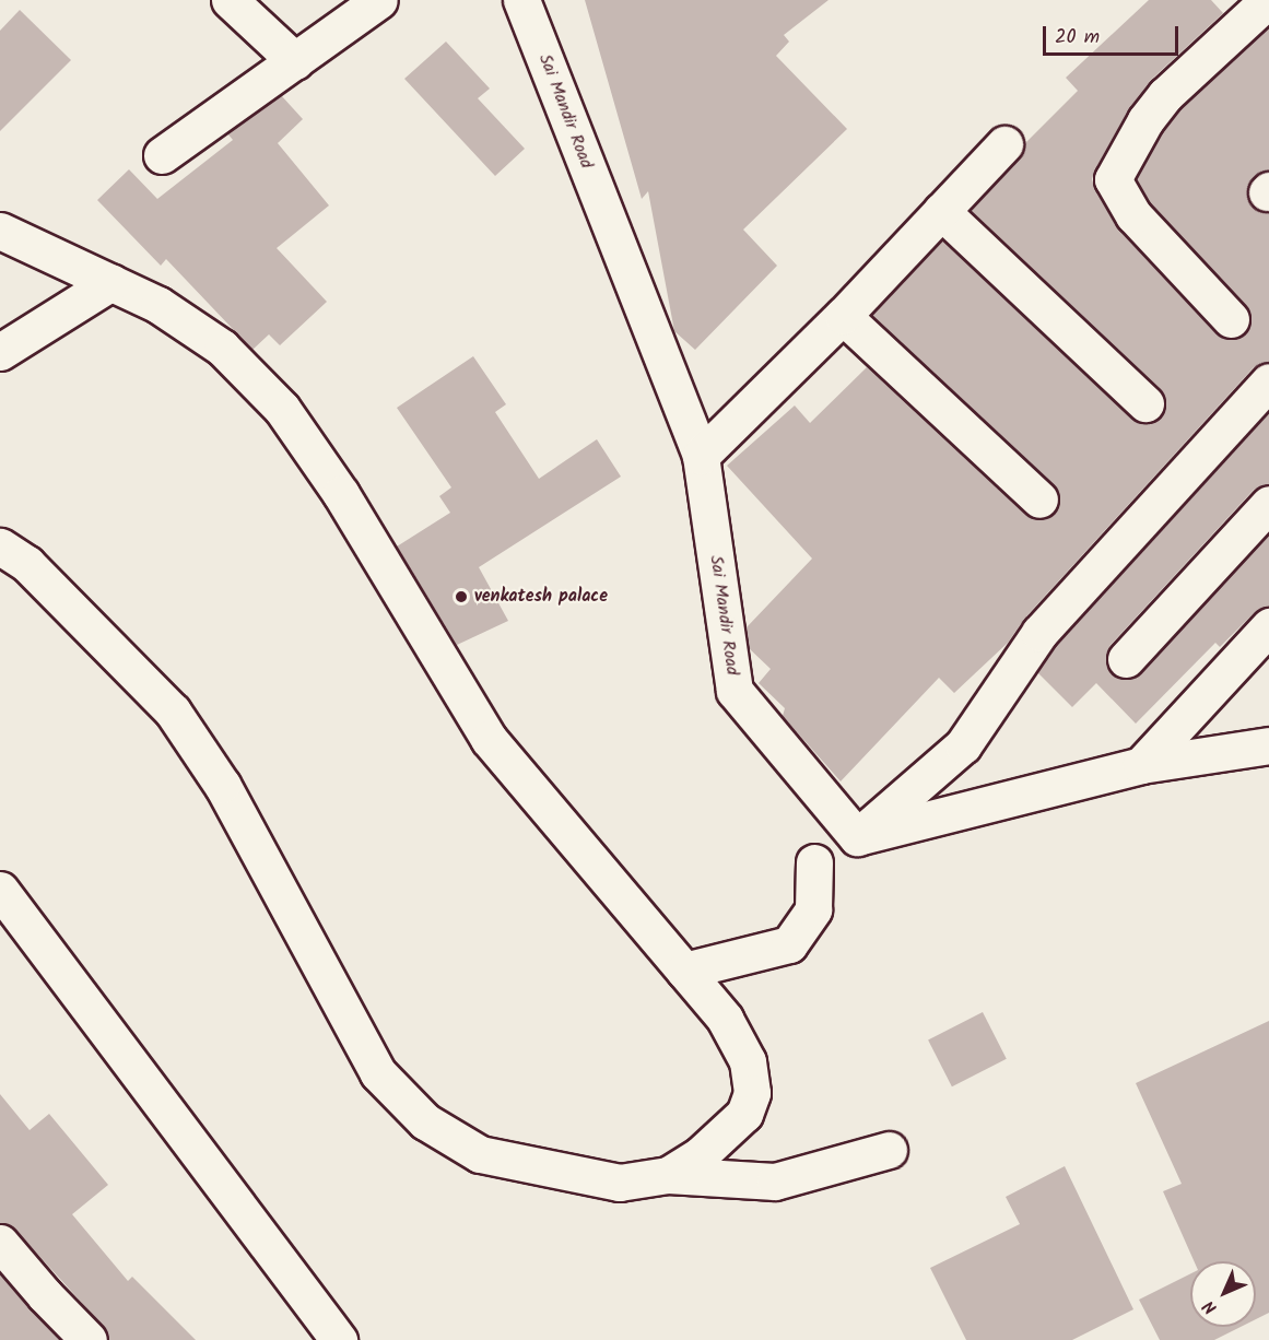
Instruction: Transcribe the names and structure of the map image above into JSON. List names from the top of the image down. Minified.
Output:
{"streets":{"street":["Sai Mandir Road"]},"places":["venkatesh palace"],"scale_bar":"20 m","north":"bottom left"}
